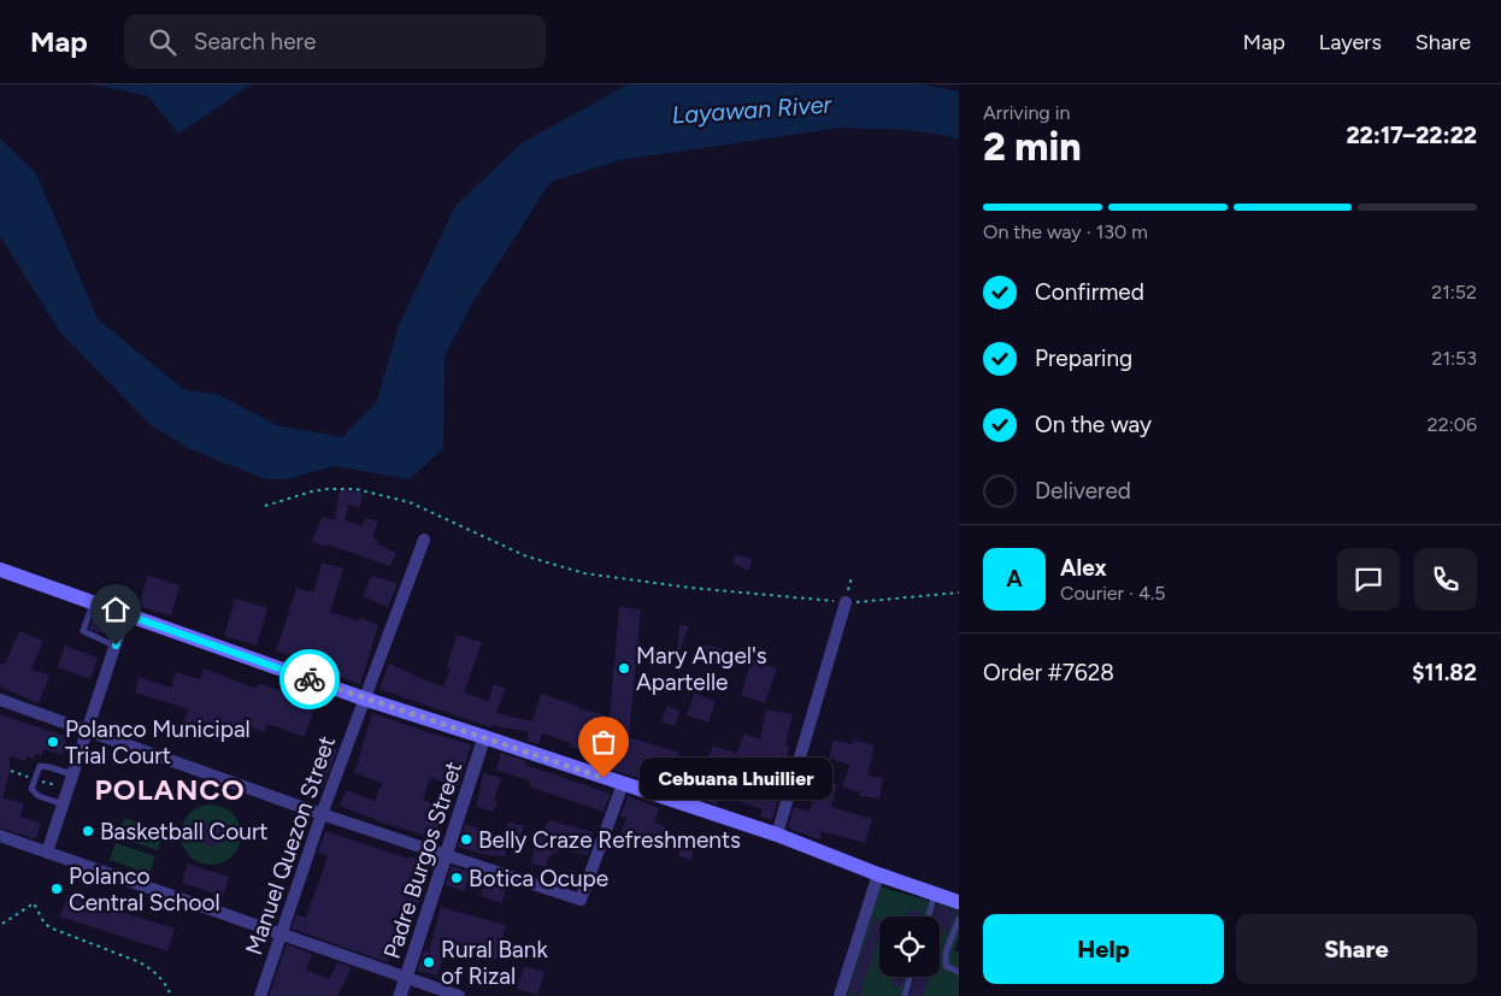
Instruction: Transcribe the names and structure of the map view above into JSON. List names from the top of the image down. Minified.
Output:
{"streets":{"street":["Manuel Quezon Street","Padre Burgos Street"]},"districts":["POLANCO"],"water":["Layawan River"],"places":["Mary Angel's Apartelle","Polanco Municipal Trial Court","Cebuana Lhuillier","Basketball Court","Belly Craze Refreshments","Botica Ocupe","Polanco Central School","Rural Bank of Rizal"],"page":{"header":"Map","search":"Search here","nav":["Map","Layers","Share"],"heading":["2 min","Arriving in","22:17–22:22"],"panel":["Alex","Courier · 4.5","Order #7628","$11.82"],"bar":"On the way · 130 m","list":[["Confirmed","21:52"],["Preparing","21:53"],["On the way","22:06"],"Delivered"],"round":"A","bubble":"Cebuana Lhuillier","buttons":["Help","Share"]}}
